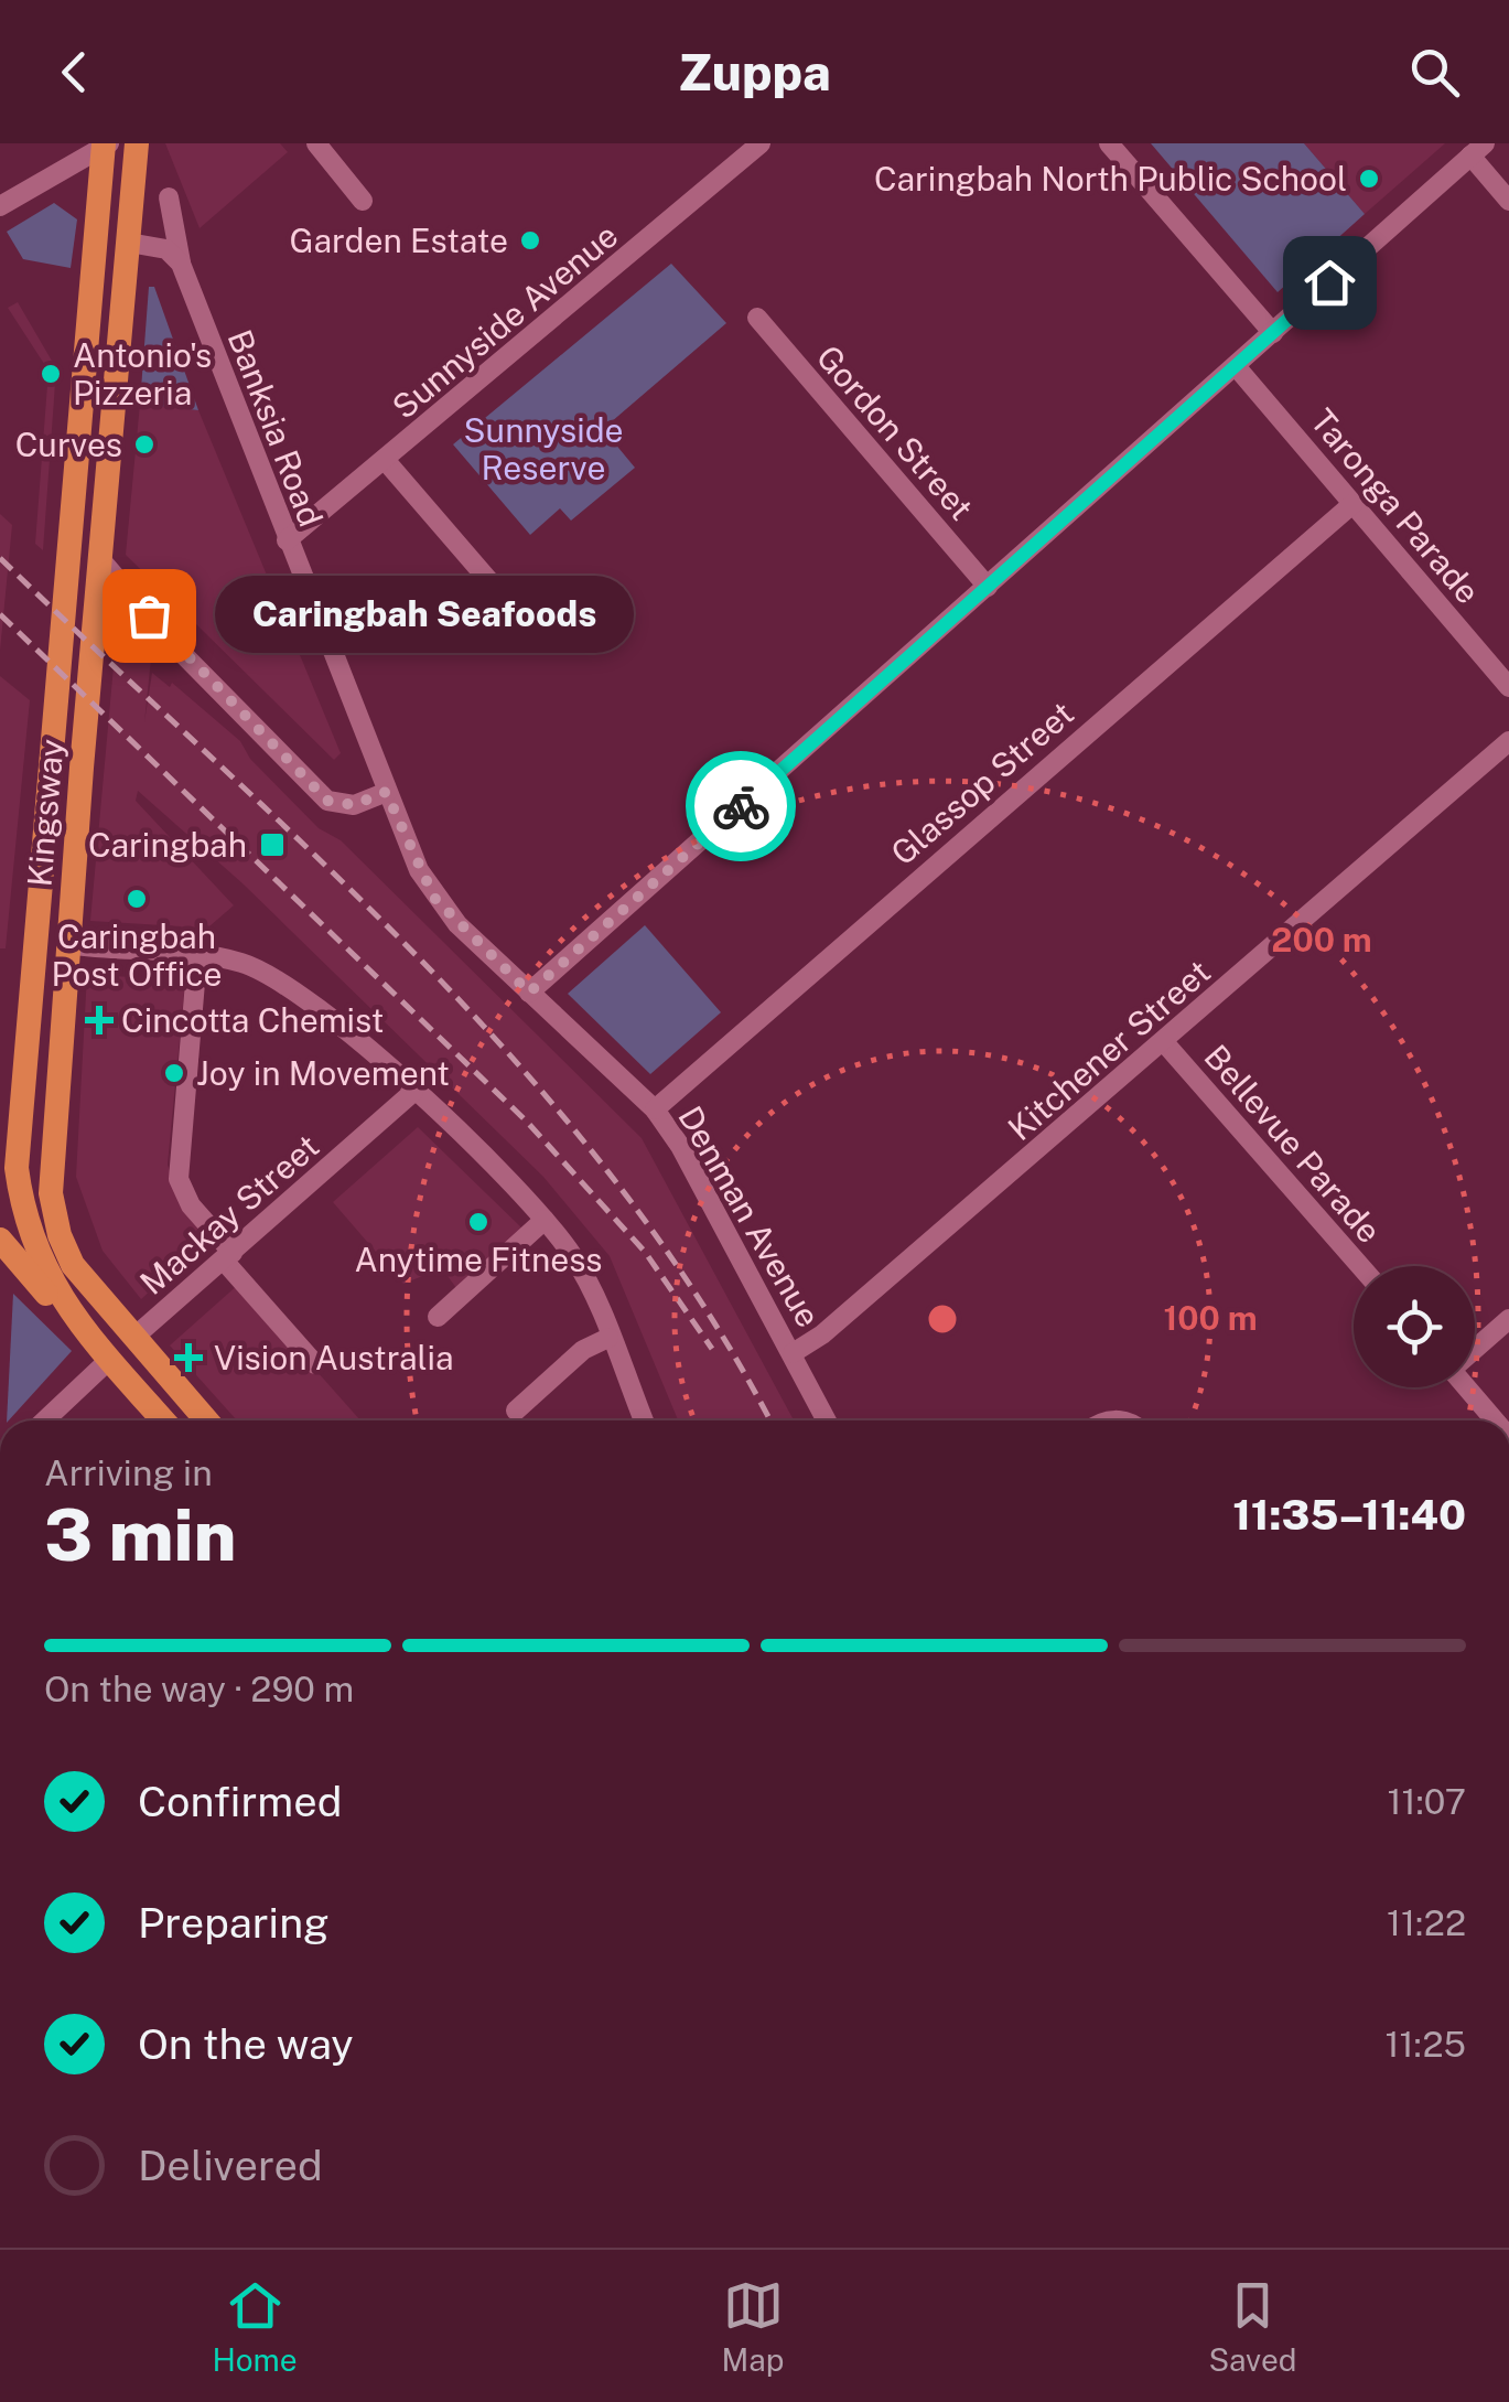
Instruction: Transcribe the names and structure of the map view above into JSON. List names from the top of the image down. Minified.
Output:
{"streets":{"main road":["Kingsway"],"street":["Sunnyside Avenue","Banksia Road","Gordon Street","Taronga Parade","Glassop Street","Kitchener Street","Bellevue Parade","Mackay Street","Denman Avenue"]},"crossings":[["Sunnyside Avenue","Banksia Road"],["Banksia Road","Denman Avenue"],["Taronga Parade","Glassop Street"],["Glassop Street","Denman Avenue"],["Kingsway","Mackay Street"],["Kitchener Street","Bellevue Parade"],["Kitchener Street","Denman Avenue"]],"parks":["Sunnyside Reserve"],"places":{"other":["Caringbah North Public School","Garden Estate","Antonio's Pizzeria","Curves","Caringbah Seafoods","Caringbah Post Office","Joy in Movement","Anytime Fitness"],"transit":["Caringbah"],"health":["Cincotta Chemist","Vision Australia"]},"page":{"header":"Zuppa","bubble":"Caringbah Seafoods","heading":["3 min","Arriving in","11:35–11:40"],"bar":"On the way · 290 m","list":[["Confirmed","11:07"],["Preparing","11:22"],["On the way","11:25"],"Delivered"],"tabs":["Home","Map","Saved"]},"rings":["200 m","100 m"]}
